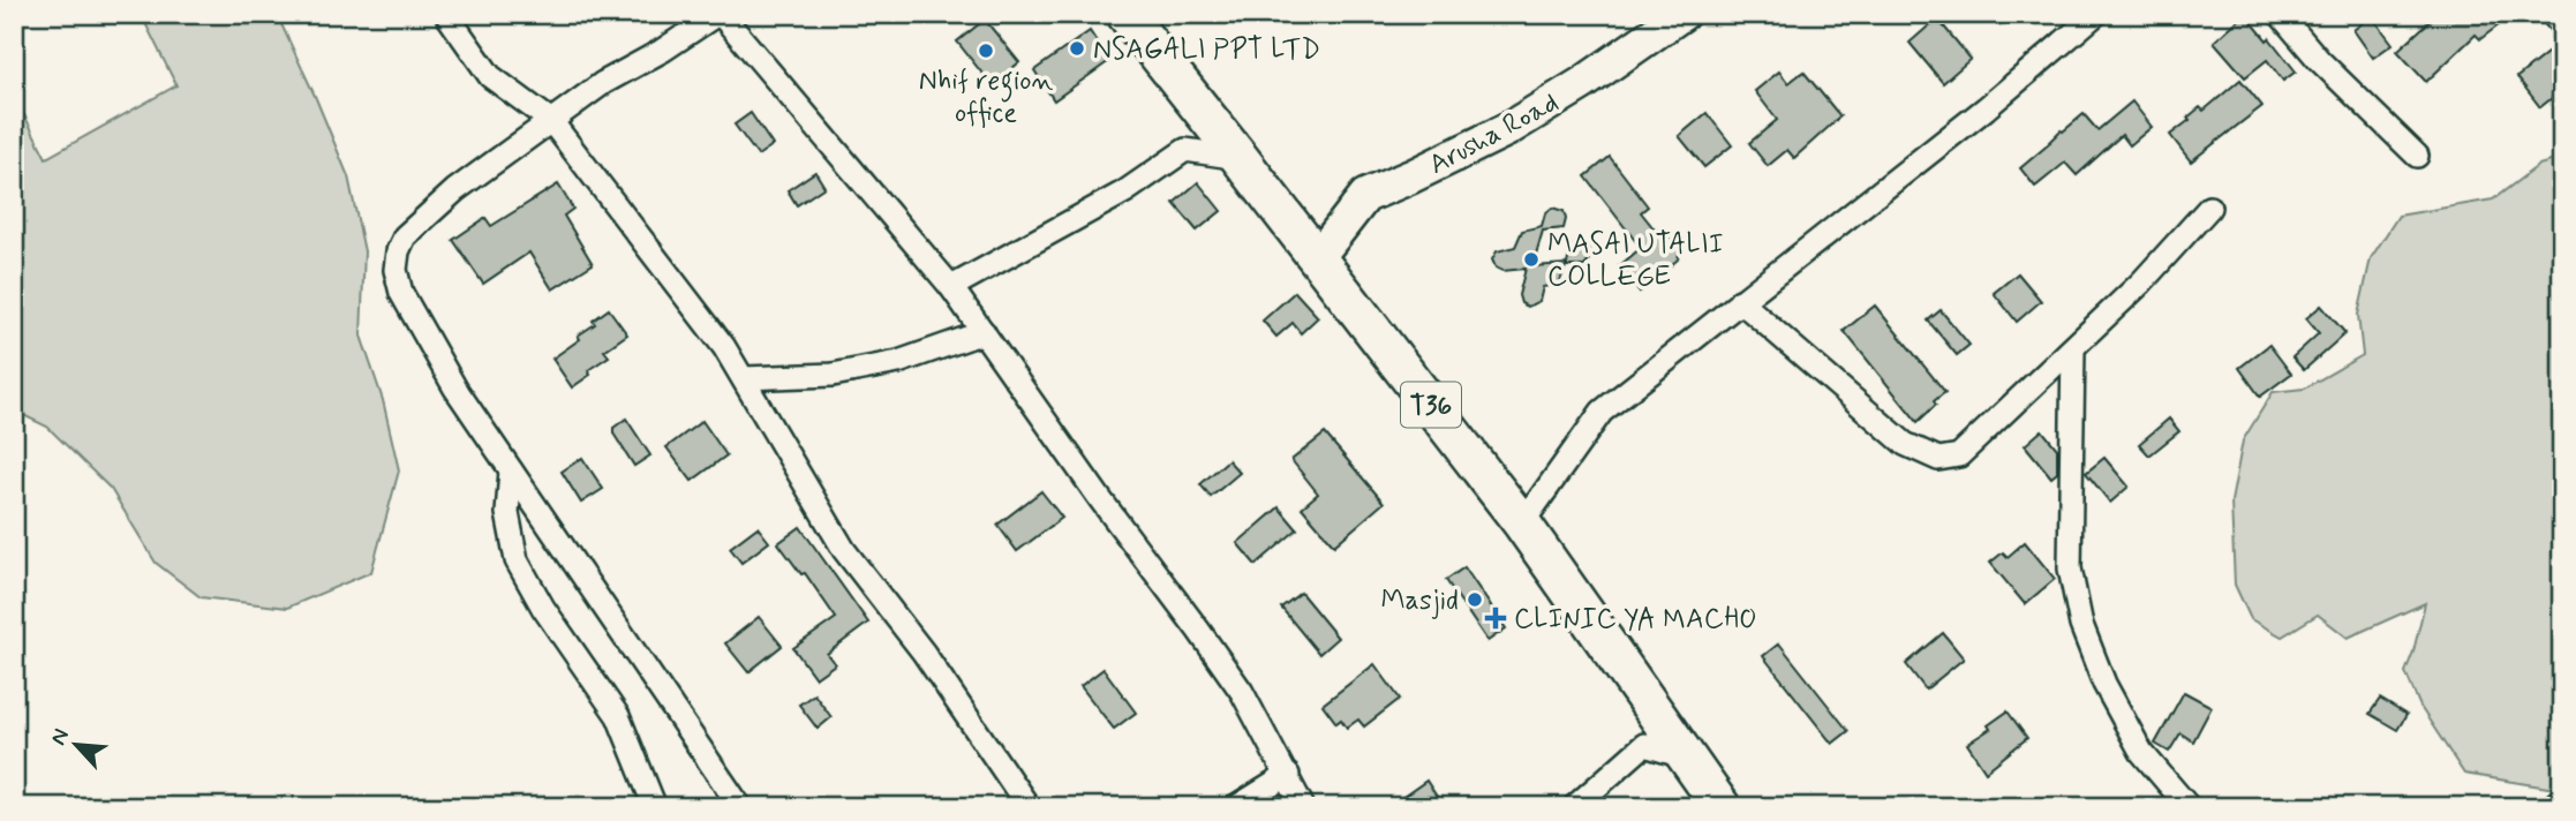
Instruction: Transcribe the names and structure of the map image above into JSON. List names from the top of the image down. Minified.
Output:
{"streets":{"highway":["T36"],"main road":["Arusha Road"]},"crossings":[["Arusha Road","T36"]],"places":{"other":["NSAGALI PPT LTD","Nhif region office","MASAI UTALII COLLEGE","Masjid"],"health":["CLINIC YA MACHO"]},"north":"top left"}
